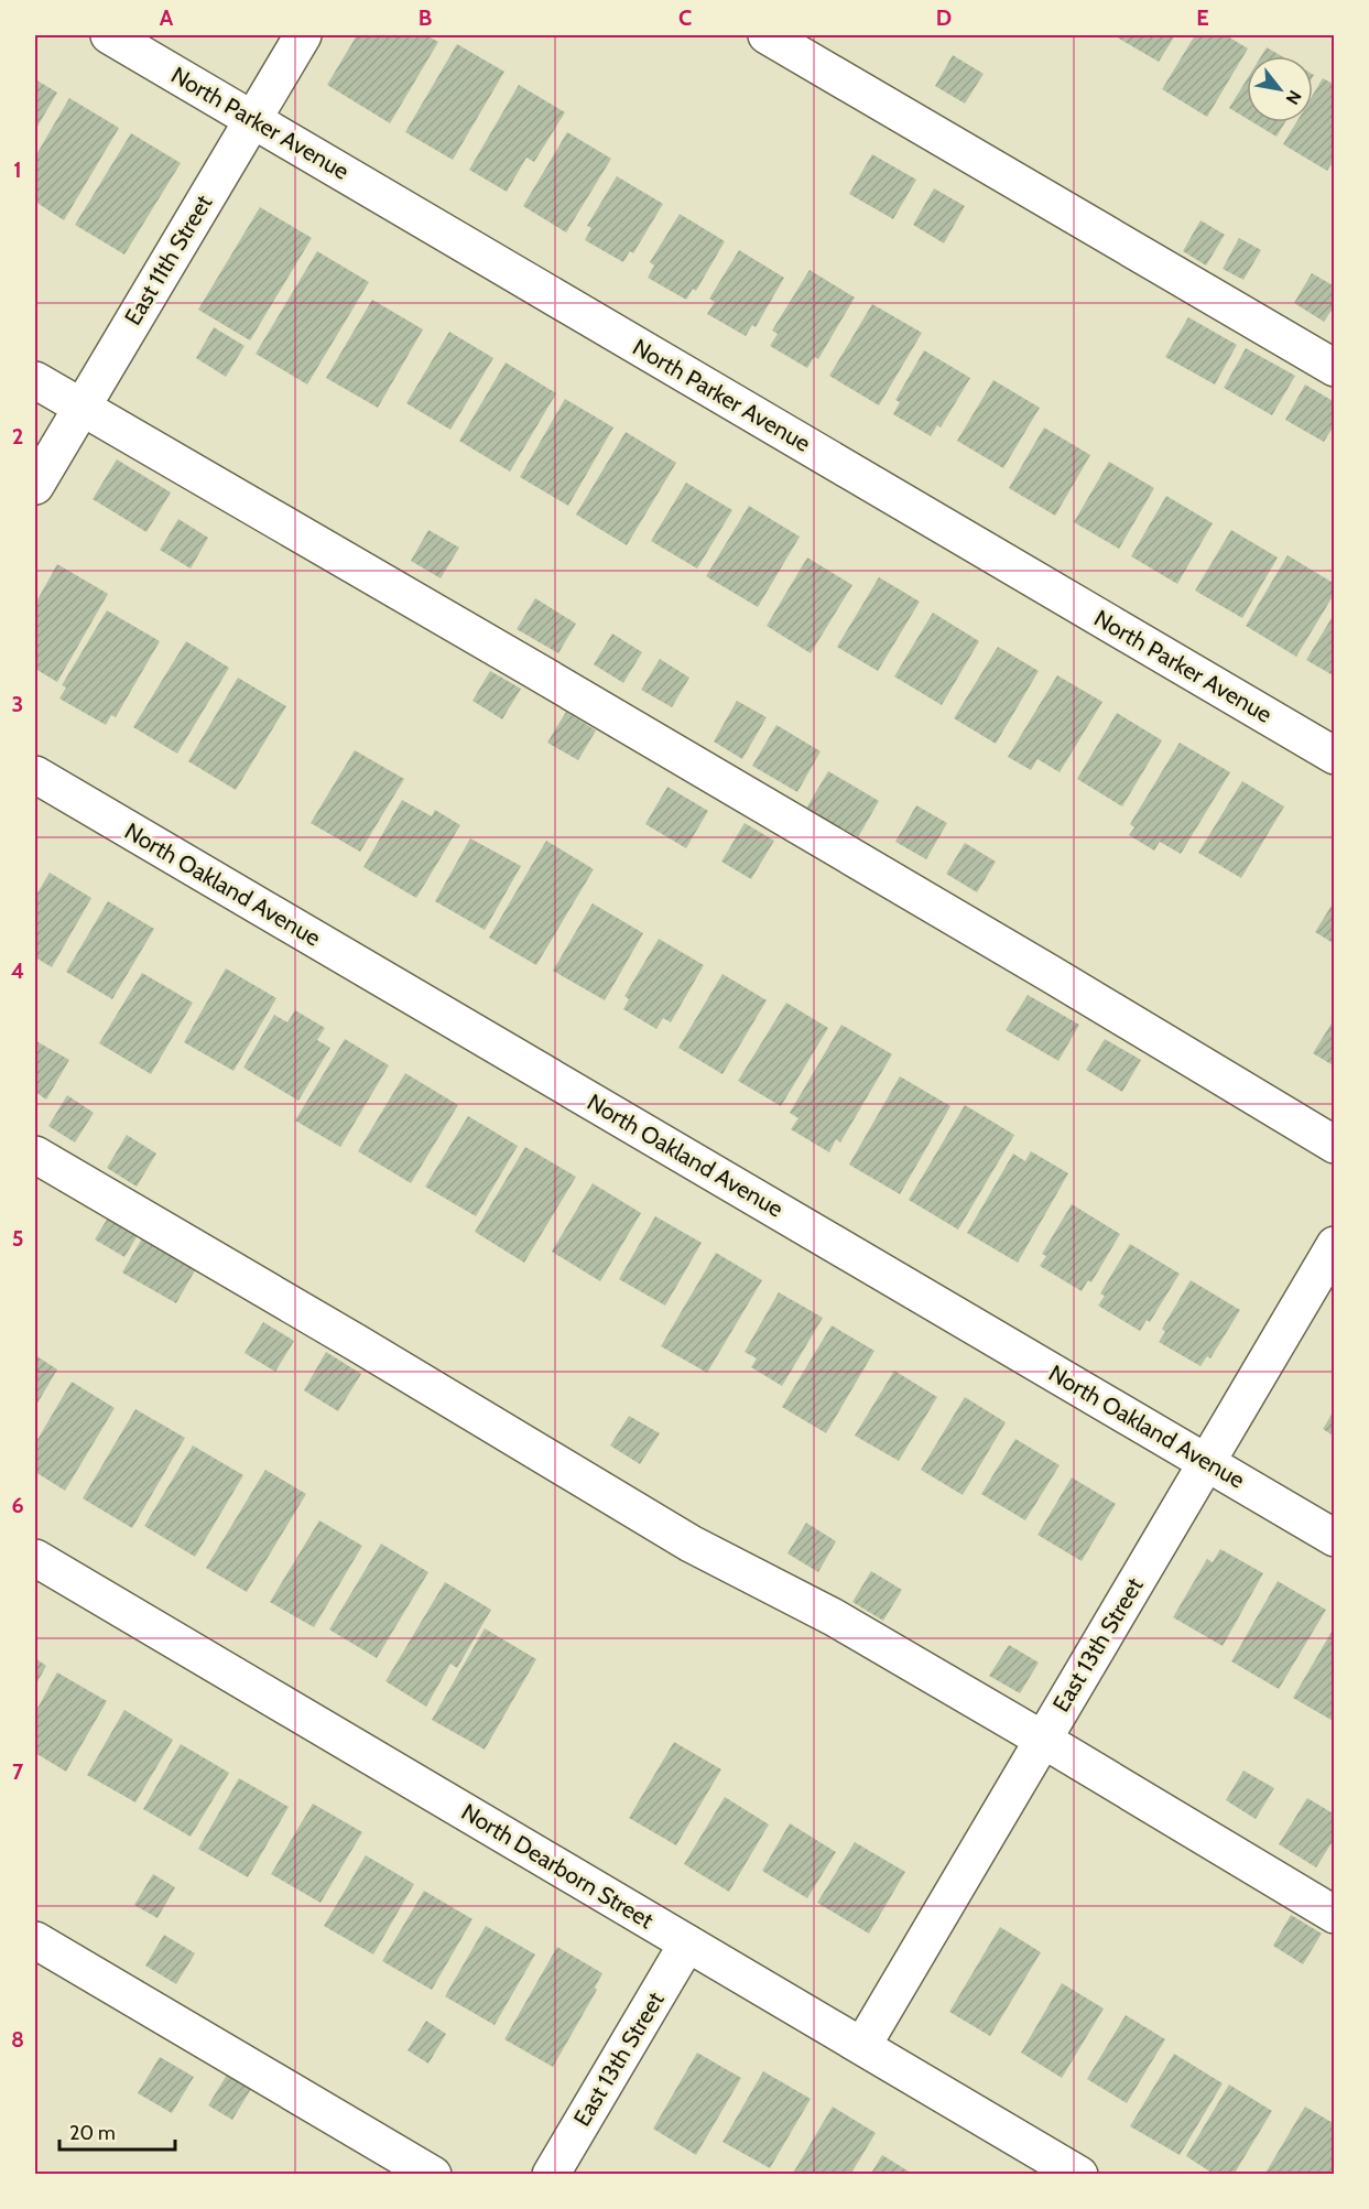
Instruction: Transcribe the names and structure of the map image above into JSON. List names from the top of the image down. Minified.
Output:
{"streets":{"street":["North Parker Avenue","East 11th Street","North Oakland Avenue","East 13th Street","North Dearborn Street"]},"crossings":[["North Parker Avenue","East 11th Street"],["North Oakland Avenue","East 13th Street"],["East 13th Street","North Dearborn Street"]],"scale_bar":"20 m","north":"bottom right","grid":{"columns":["A","B","C","D","E"],"rows":["1","2","3","4","5","6","7","8"]}}
